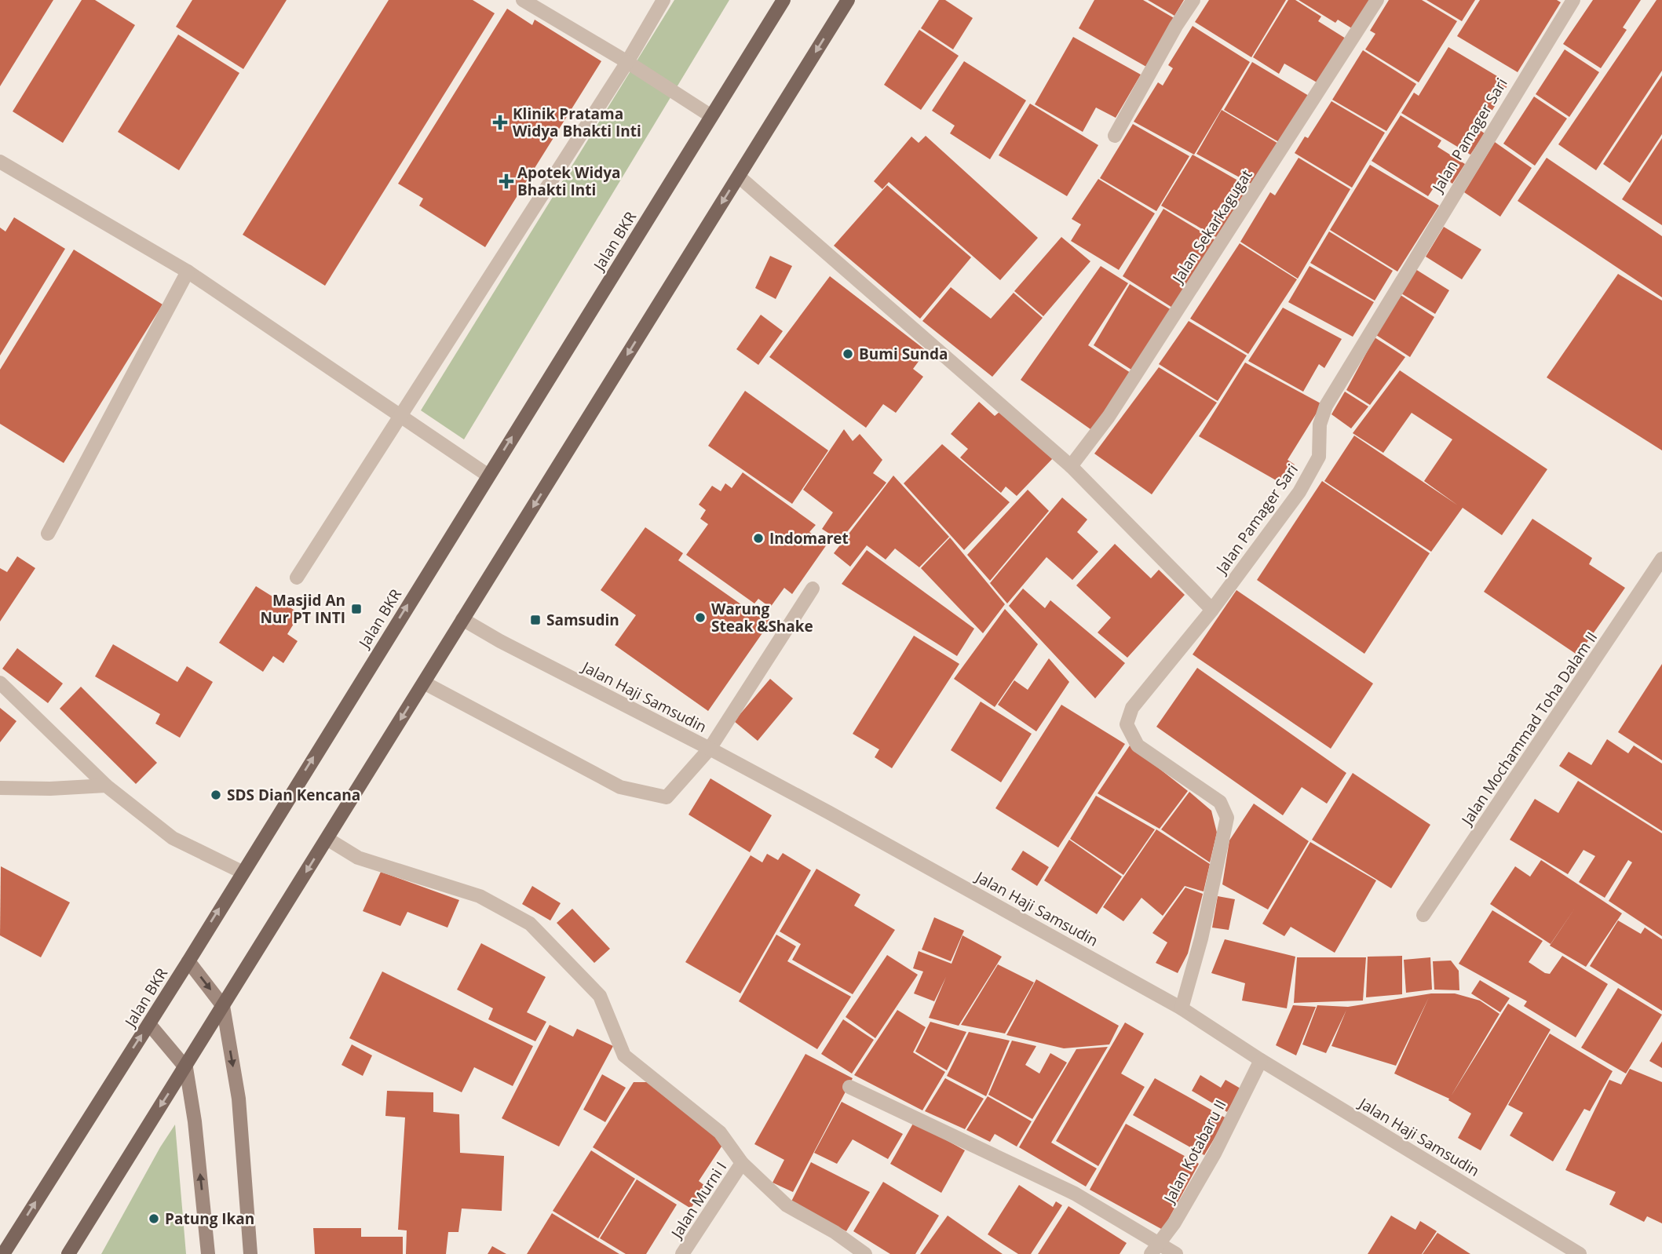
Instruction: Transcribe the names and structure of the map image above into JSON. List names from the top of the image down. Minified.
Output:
{"streets":{"main road":["Jalan BKR"],"street":["Jalan Pamager Sari","Jalan Sekarkagugat","Jalan Haji Samsudin","Jalan Mochammad Toha Dalam II","Jalan Kotabaru II","Jalan Murni I"]},"crossings":[["Jalan Pamager Sari","Jalan Haji Samsudin"],["Jalan Haji Samsudin","Jalan Kotabaru II"]],"places":{"health":["Klinik Pratama Widya Bhakti Inti","Apotek Widya Bhakti Inti"],"other":["Bumi Sunda","Indomaret","Warung Steak &Shake","SDS Dian Kencana","Patung Ikan"],"transit":["Masjid An Nur PT INTI","Samsudin"]}}
